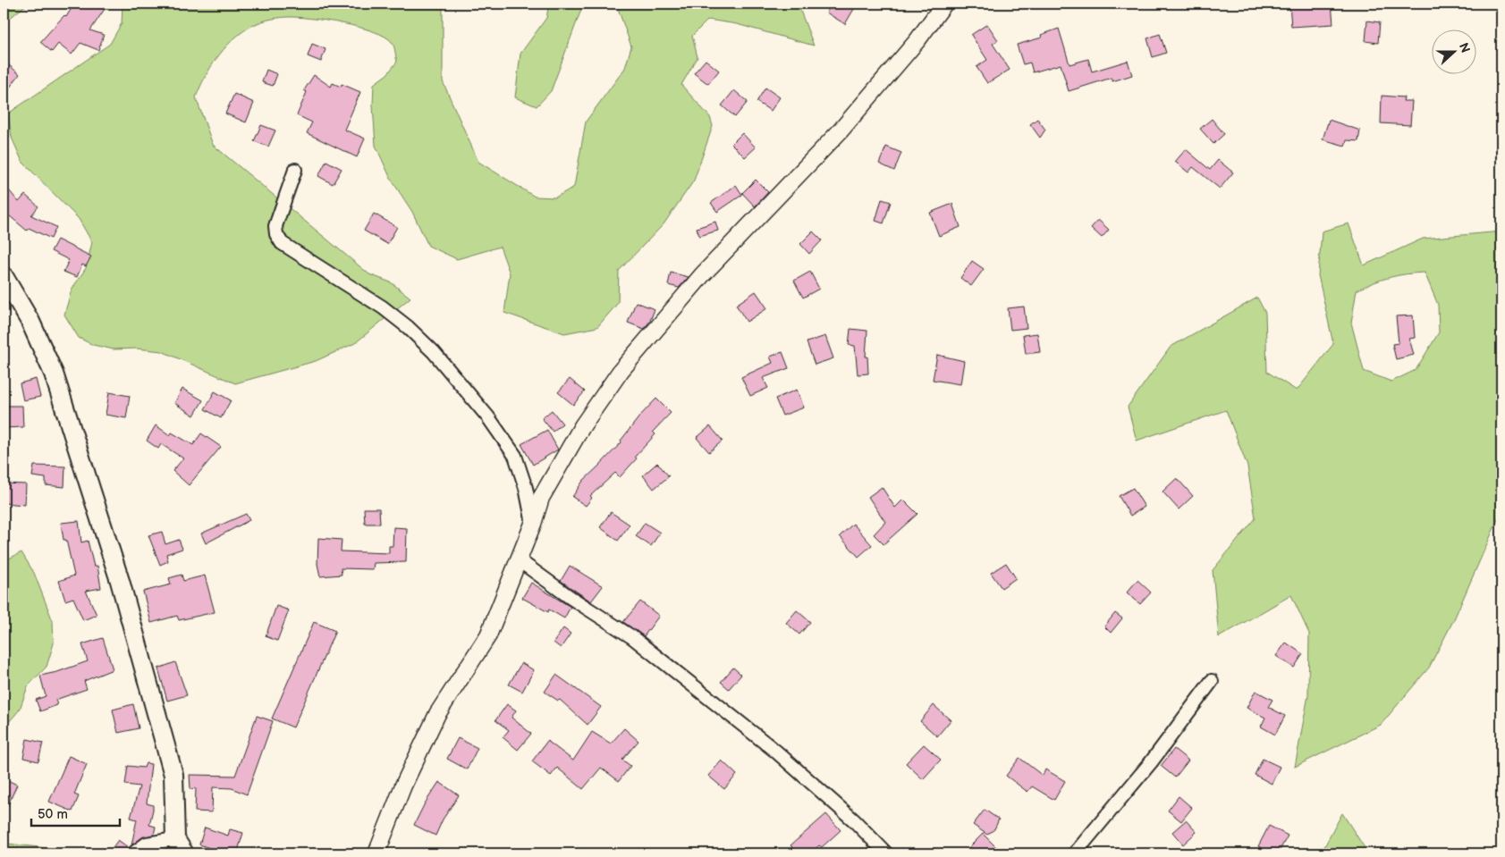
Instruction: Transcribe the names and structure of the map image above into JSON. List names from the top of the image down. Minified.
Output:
{"scale_bar":"50 m","north":"right"}
